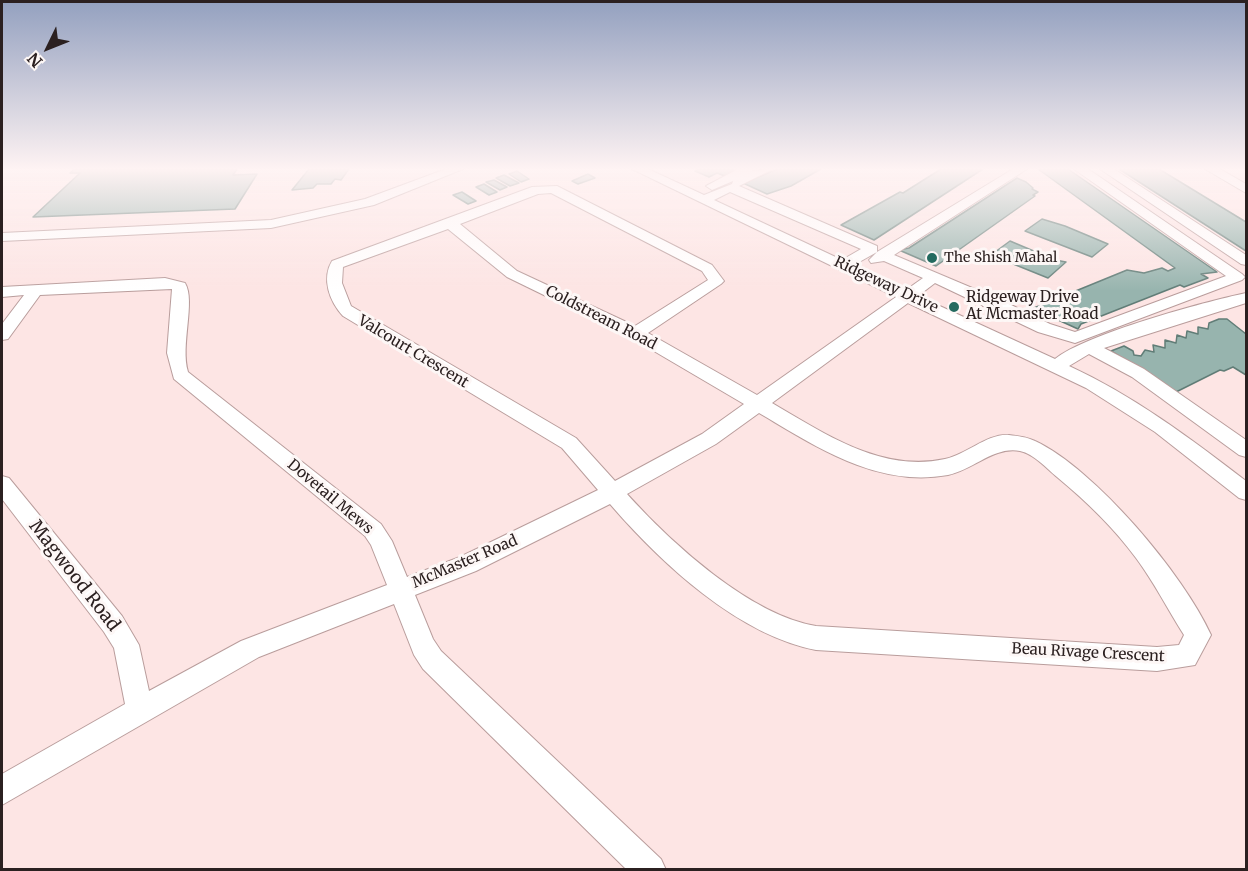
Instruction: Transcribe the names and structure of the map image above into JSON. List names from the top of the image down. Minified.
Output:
{"streets":{"street":["Ridgeway Drive","Coldstream Road","Valcourt Crescent","Dovetail Mews","McMaster Road","Magwood Road","Beau Rivage Crescent"]},"crossings":[["Ridgeway Drive","McMaster Road"],["Coldstream Road","Valcourt Crescent"],["Coldstream Road","McMaster Road"],["Coldstream Road","Beau Rivage Crescent"],["Valcourt Crescent","McMaster Road"],["Valcourt Crescent","Beau Rivage Crescent"],["Dovetail Mews","McMaster Road"],["McMaster Road","Magwood Road"],["McMaster Road","Beau Rivage Crescent"]],"places":["The Shish Mahal","Ridgeway Drive At Mcmaster Road"],"north":"bottom left"}
